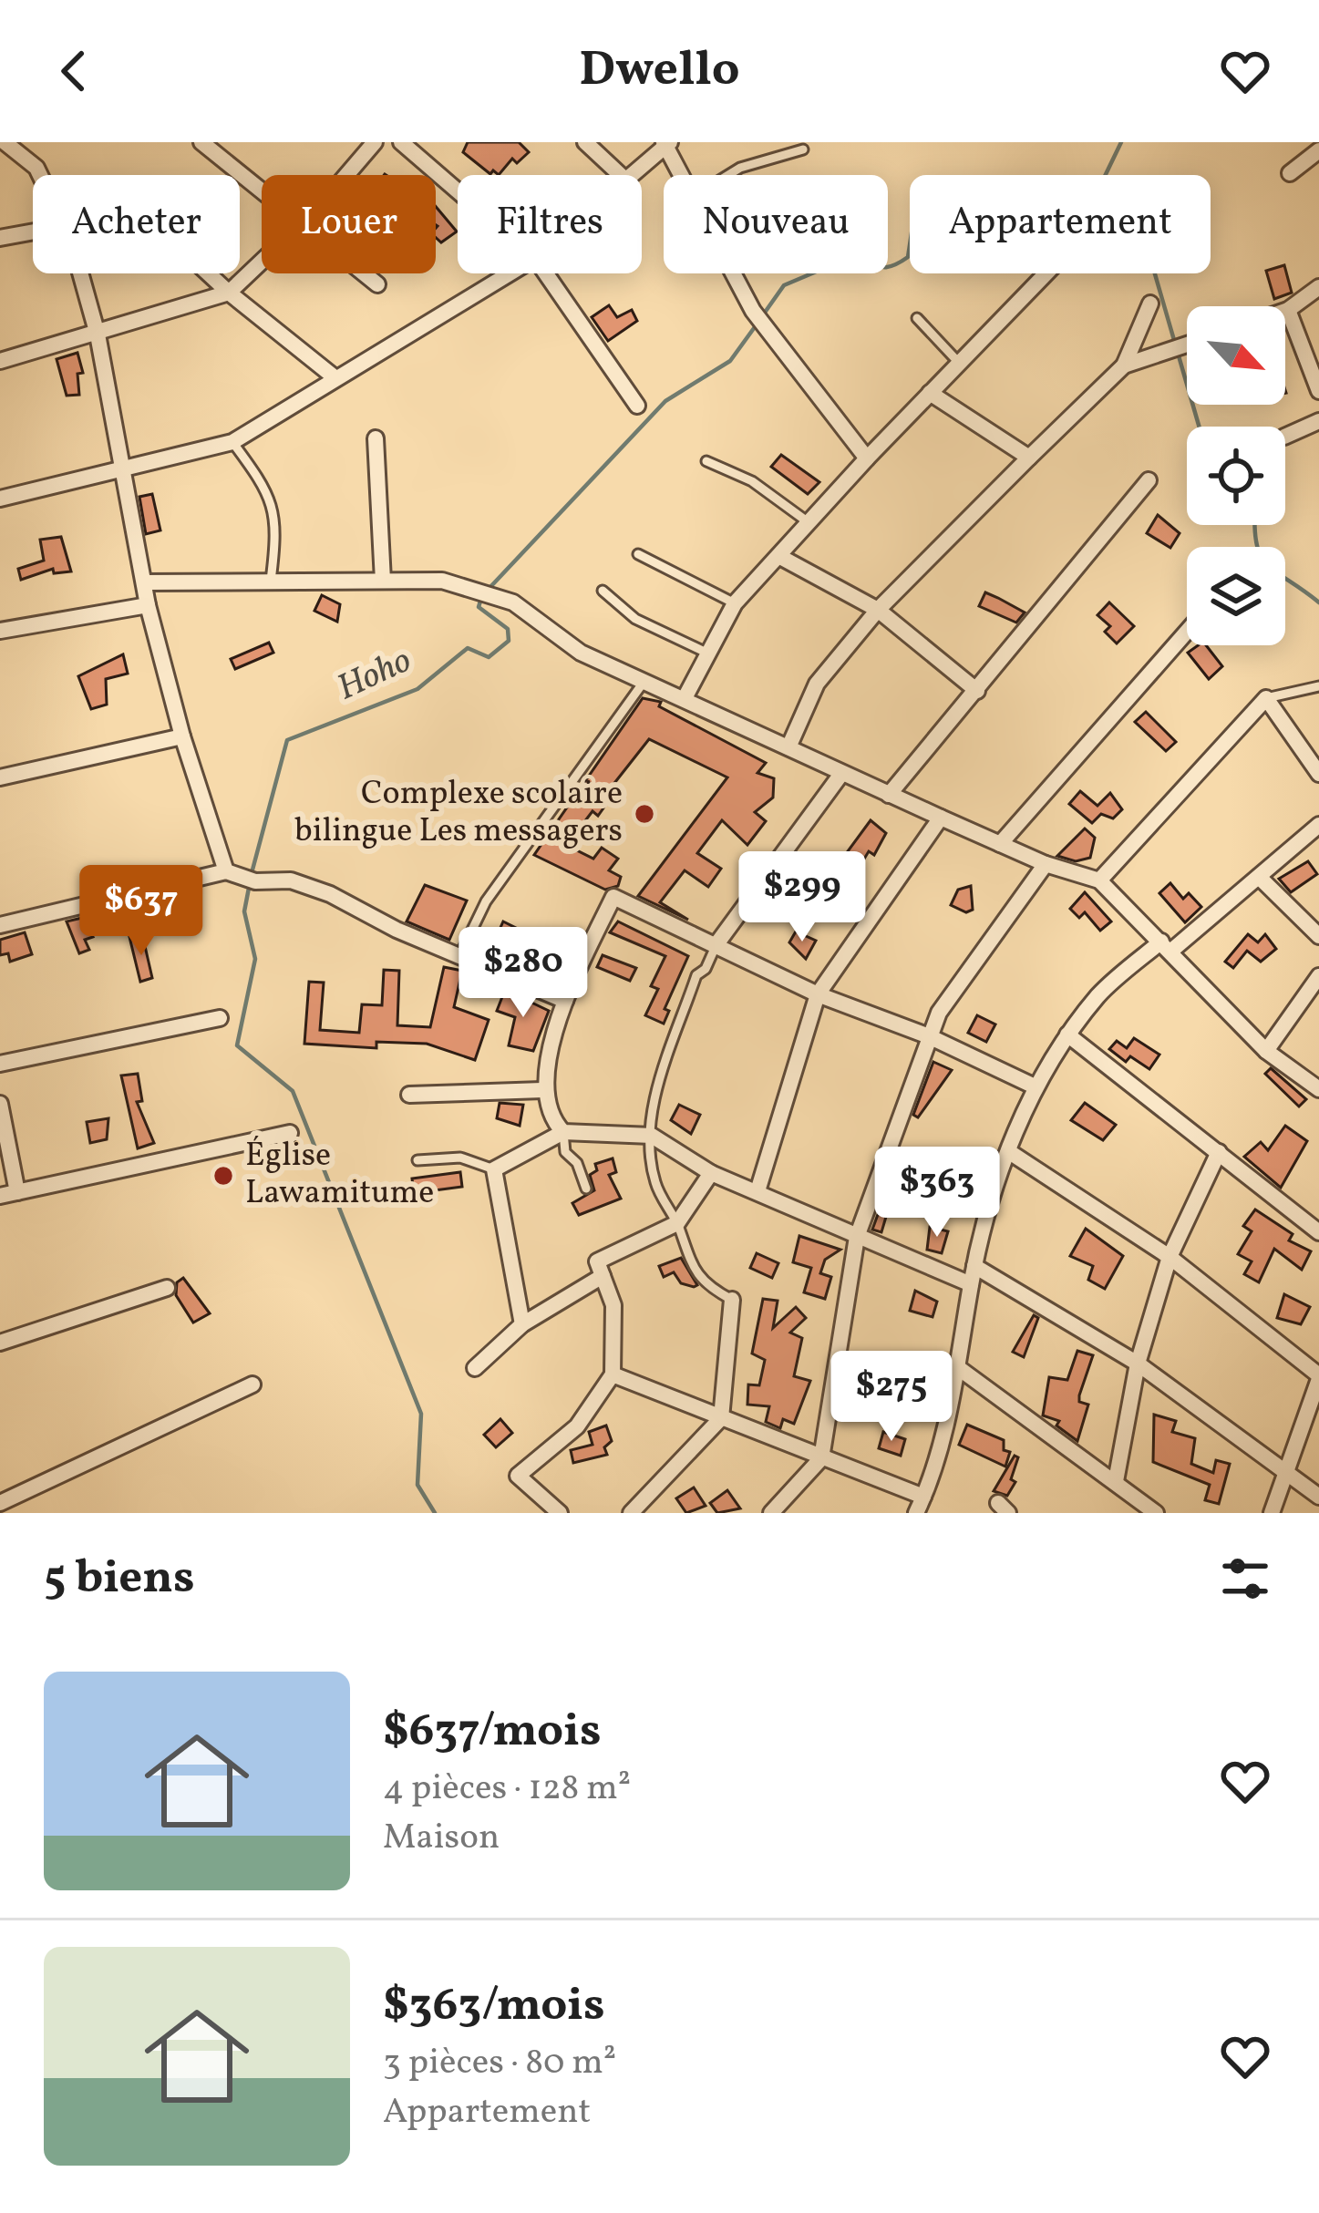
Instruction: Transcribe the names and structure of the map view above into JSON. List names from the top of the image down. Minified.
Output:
{"water":["Hoho"],"places":["Complexe scolaire bilingue Les messagers","Église Lawamitume"],"north":"bottom right","page":{"header":"Dwello","chip":["Acheter","Louer","Filtres","Nouveau","Appartement"],"price":["$299","$637","$280","$363","$275"],"heading":"5 biens","list":[{"name":"$637/mois","note":"4 pièces · 128 m² · Maison"},{"name":"$363/mois","note":"3 pièces · 80 m² · Appartement"}]}}
